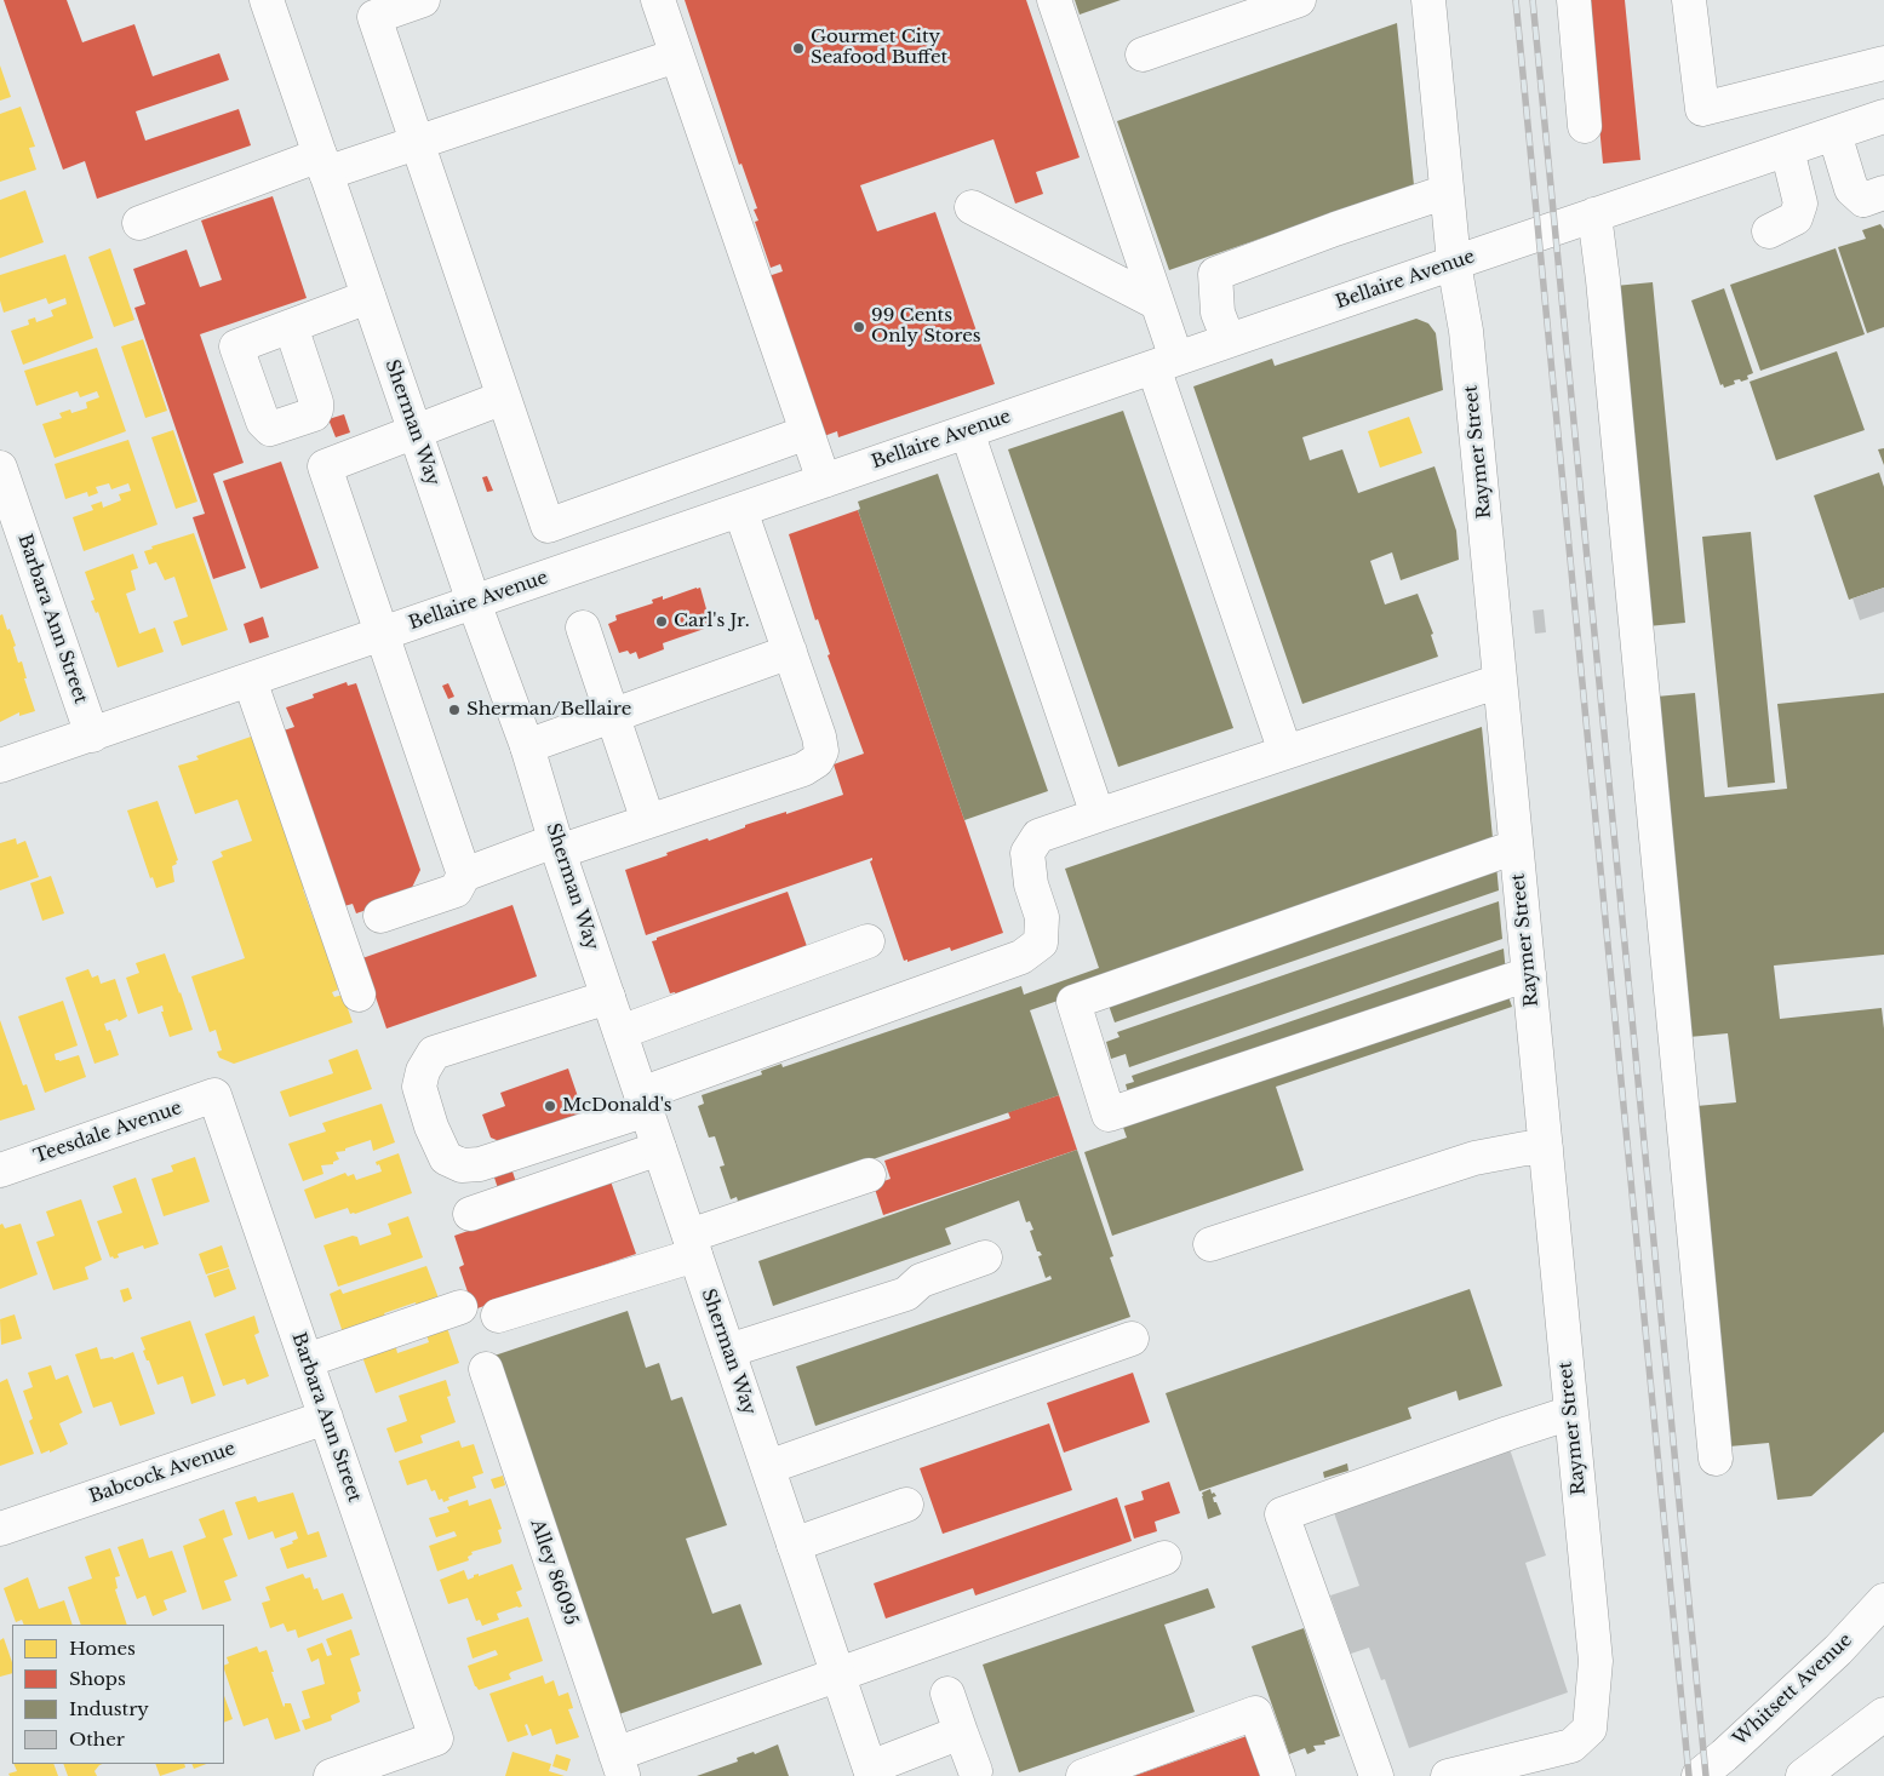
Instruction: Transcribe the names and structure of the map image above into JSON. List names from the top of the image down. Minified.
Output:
{"streets":{"main road":["Bellaire Avenue","Sherman Way","Raymer Street","Barbara Ann Street","Teesdale Avenue","Babcock Avenue","Alley 86095","Whitsett Avenue"]},"crossings":[["Bellaire Avenue","Sherman Way"],["Bellaire Avenue","Raymer Street"],["Bellaire Avenue","Barbara Ann Street"],["Barbara Ann Street","Teesdale Avenue"],["Barbara Ann Street","Babcock Avenue"]],"places":["Gourmet City Seafood Buffet","99 Cents Only Stores","Carl's Jr.","Sherman/Bellaire","McDonald's"],"legend":["Homes","Shops","Industry","Other"]}
